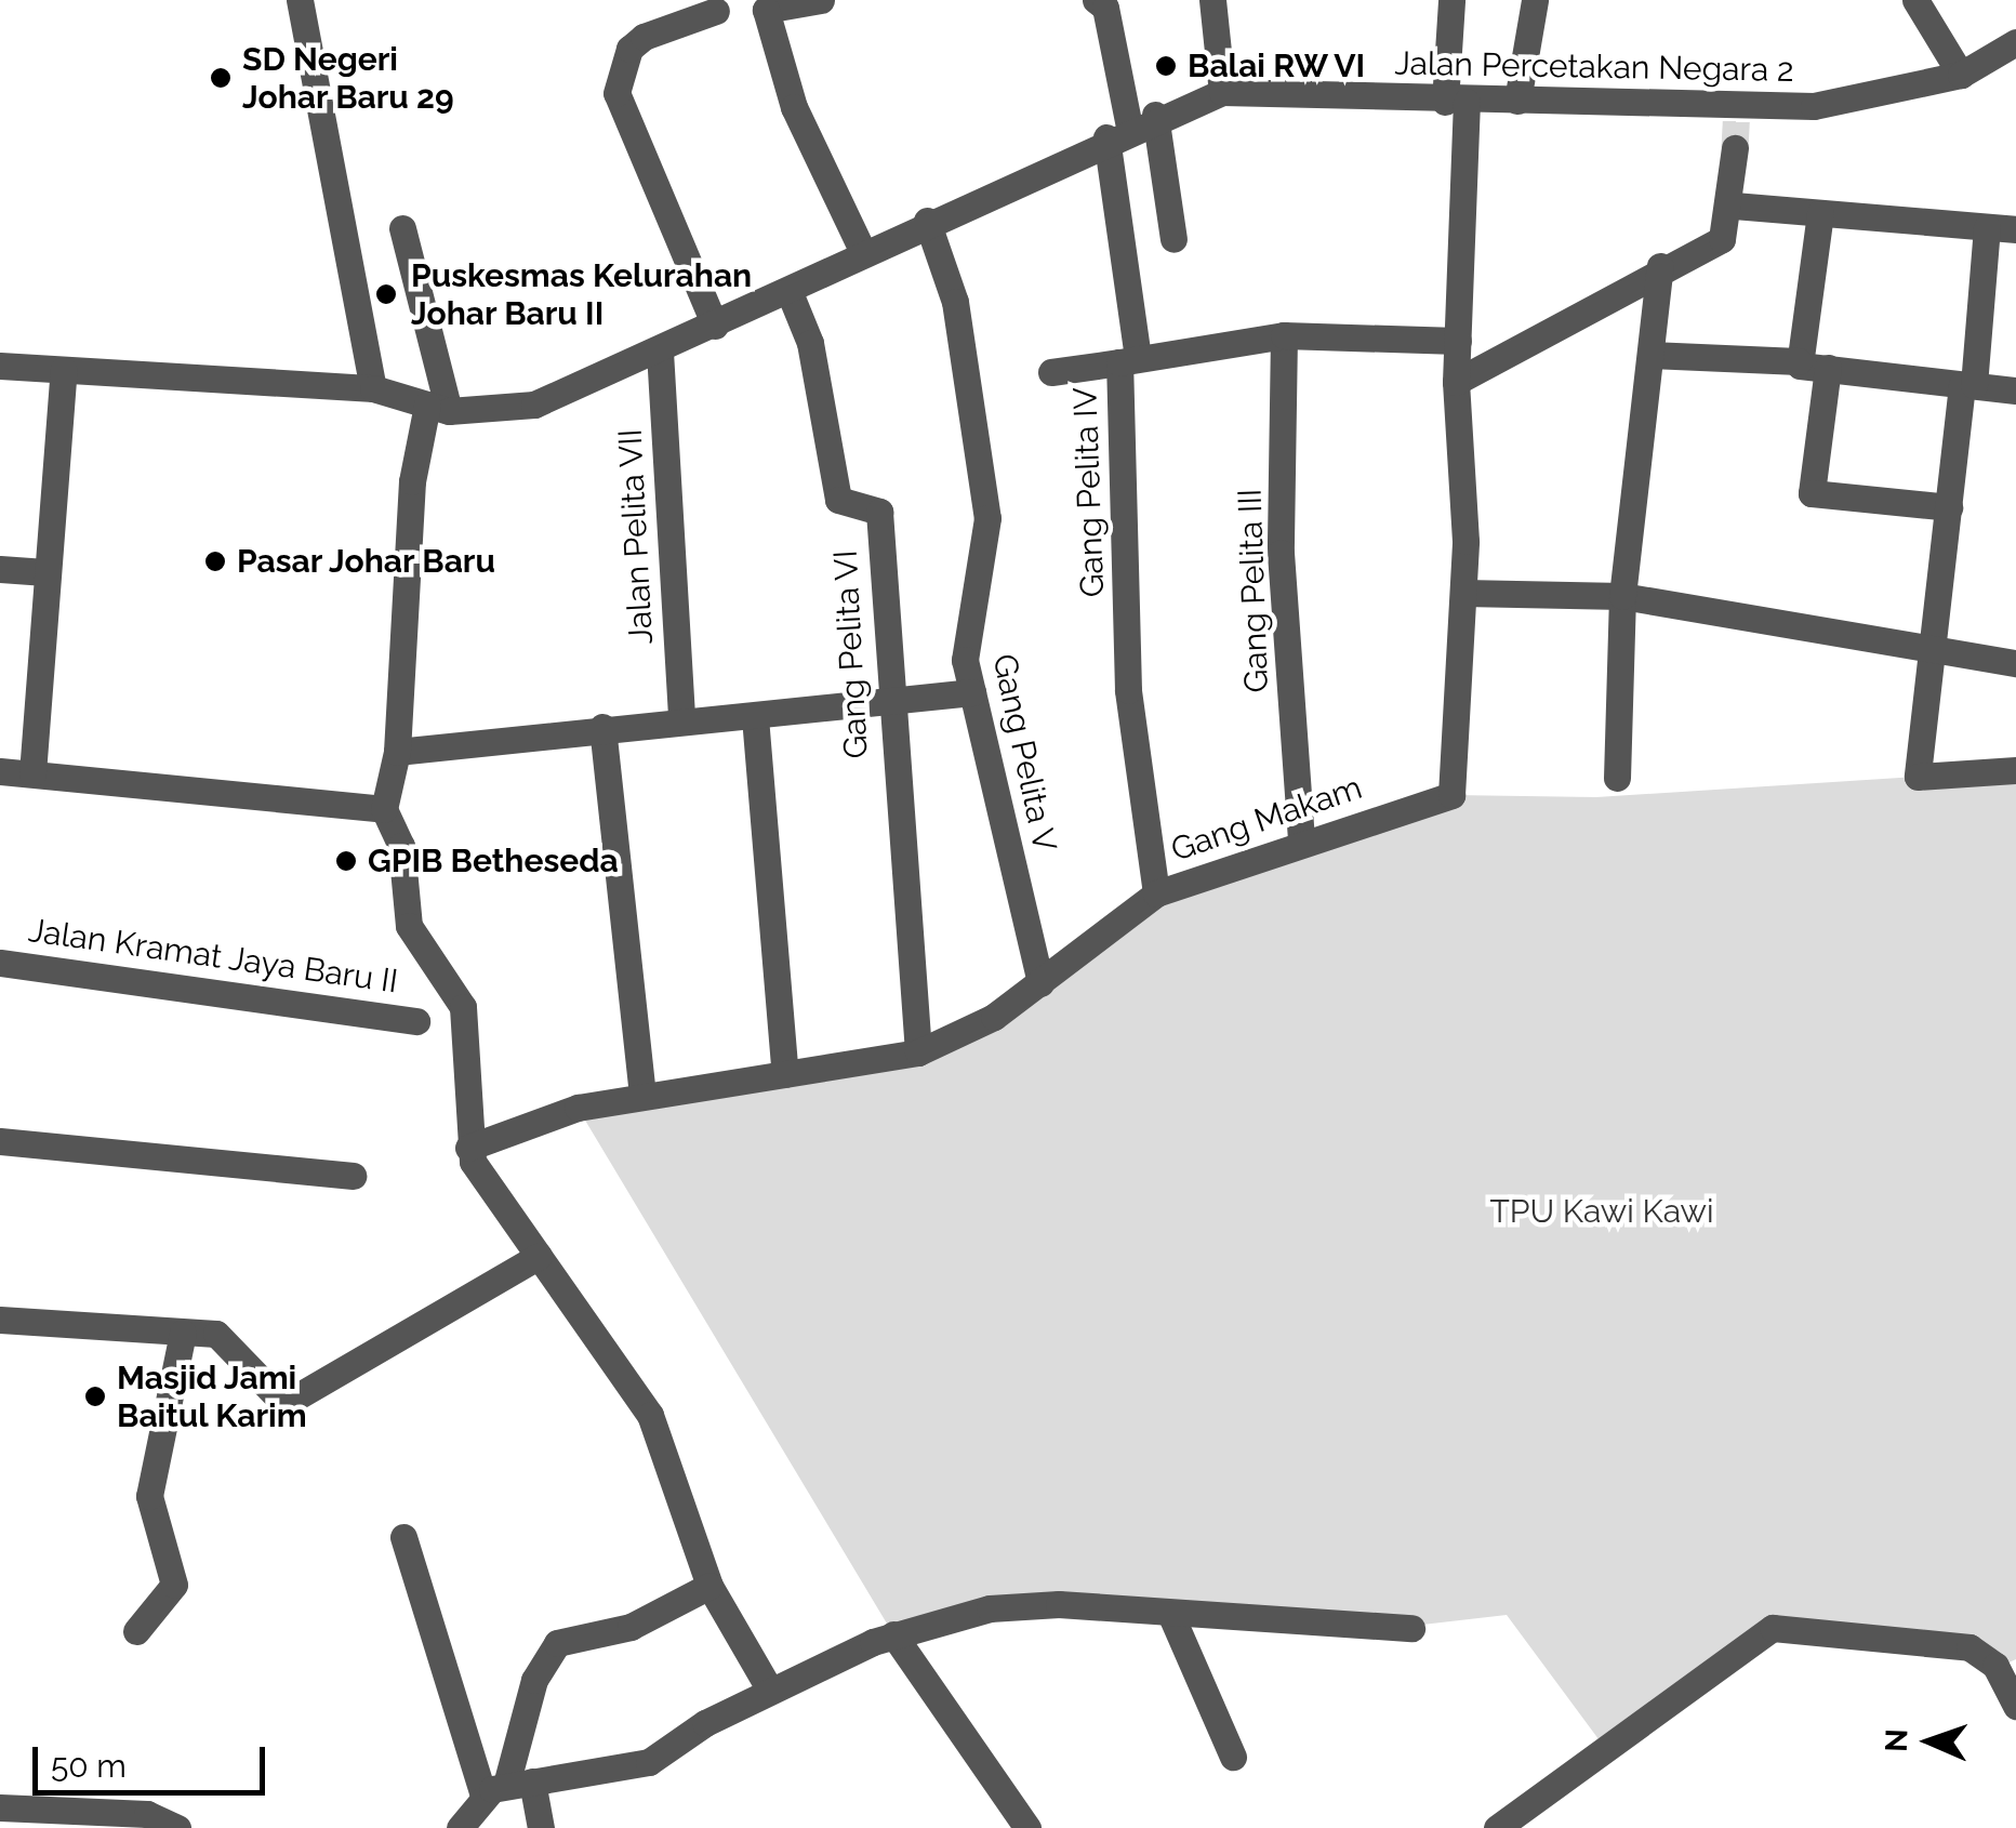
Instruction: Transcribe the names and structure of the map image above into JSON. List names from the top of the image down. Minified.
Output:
{"streets":{"street":["Jalan Percetakan Negara 2","Gang Pelita IV","Jalan Pelita VII","Gang Pelita III","Gang Pelita VI","Gang Pelita V","Gang Makam","Jalan Kramat Jaya Baru II"]},"crossings":[["Jalan Percetakan Negara 2","Jalan Pelita VII"],["Jalan Percetakan Negara 2","Gang Pelita VI"],["Jalan Percetakan Negara 2","Gang Pelita V"],["Jalan Percetakan Negara 2","Gang Makam"],["Gang Pelita IV","Gang Pelita III"],["Gang Pelita IV","Gang Makam"],["Gang Pelita III","Gang Makam"],["Gang Pelita VI","Gang Makam"],["Gang Pelita V","Gang Makam"]],"parks":["TPU Kawi Kawi"],"places":["Balai RW VI","SD Negeri Johar Baru 29","Puskesmas Kelurahan Johar Baru II","Pasar Johar Baru","GPIB Betheseda","Masjid Jami Baitul Karim"],"scale_bar":"50 m","north":"left"}
